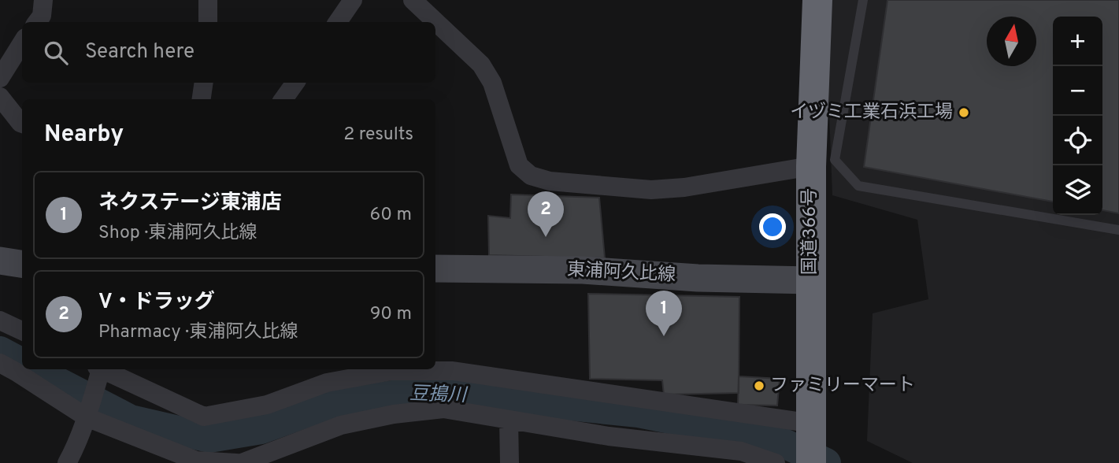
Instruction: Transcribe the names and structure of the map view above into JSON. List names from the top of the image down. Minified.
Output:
{"streets":{"highway":["国道366号"],"main road":["東浦阿久比線"]},"crossings":[["国道366号","東浦阿久比線"]],"water":["豆搗川"],"places":["イヅミ工業石浜工場","ファミリーマート"],"north":"top","page":{"map_buttons":["+","−"],"search":"Search here","heading":["Nearby","2 results"],"list":[{"mark":"1","name":"ネクステージ東浦店","note":"Shop · 東浦阿久比線","value":"60 m"},{"mark":"2","name":"V・ドラッグ","note":"Pharmacy · 東浦阿久比線","value":"90 m"}],"pins":["2","1"]}}
